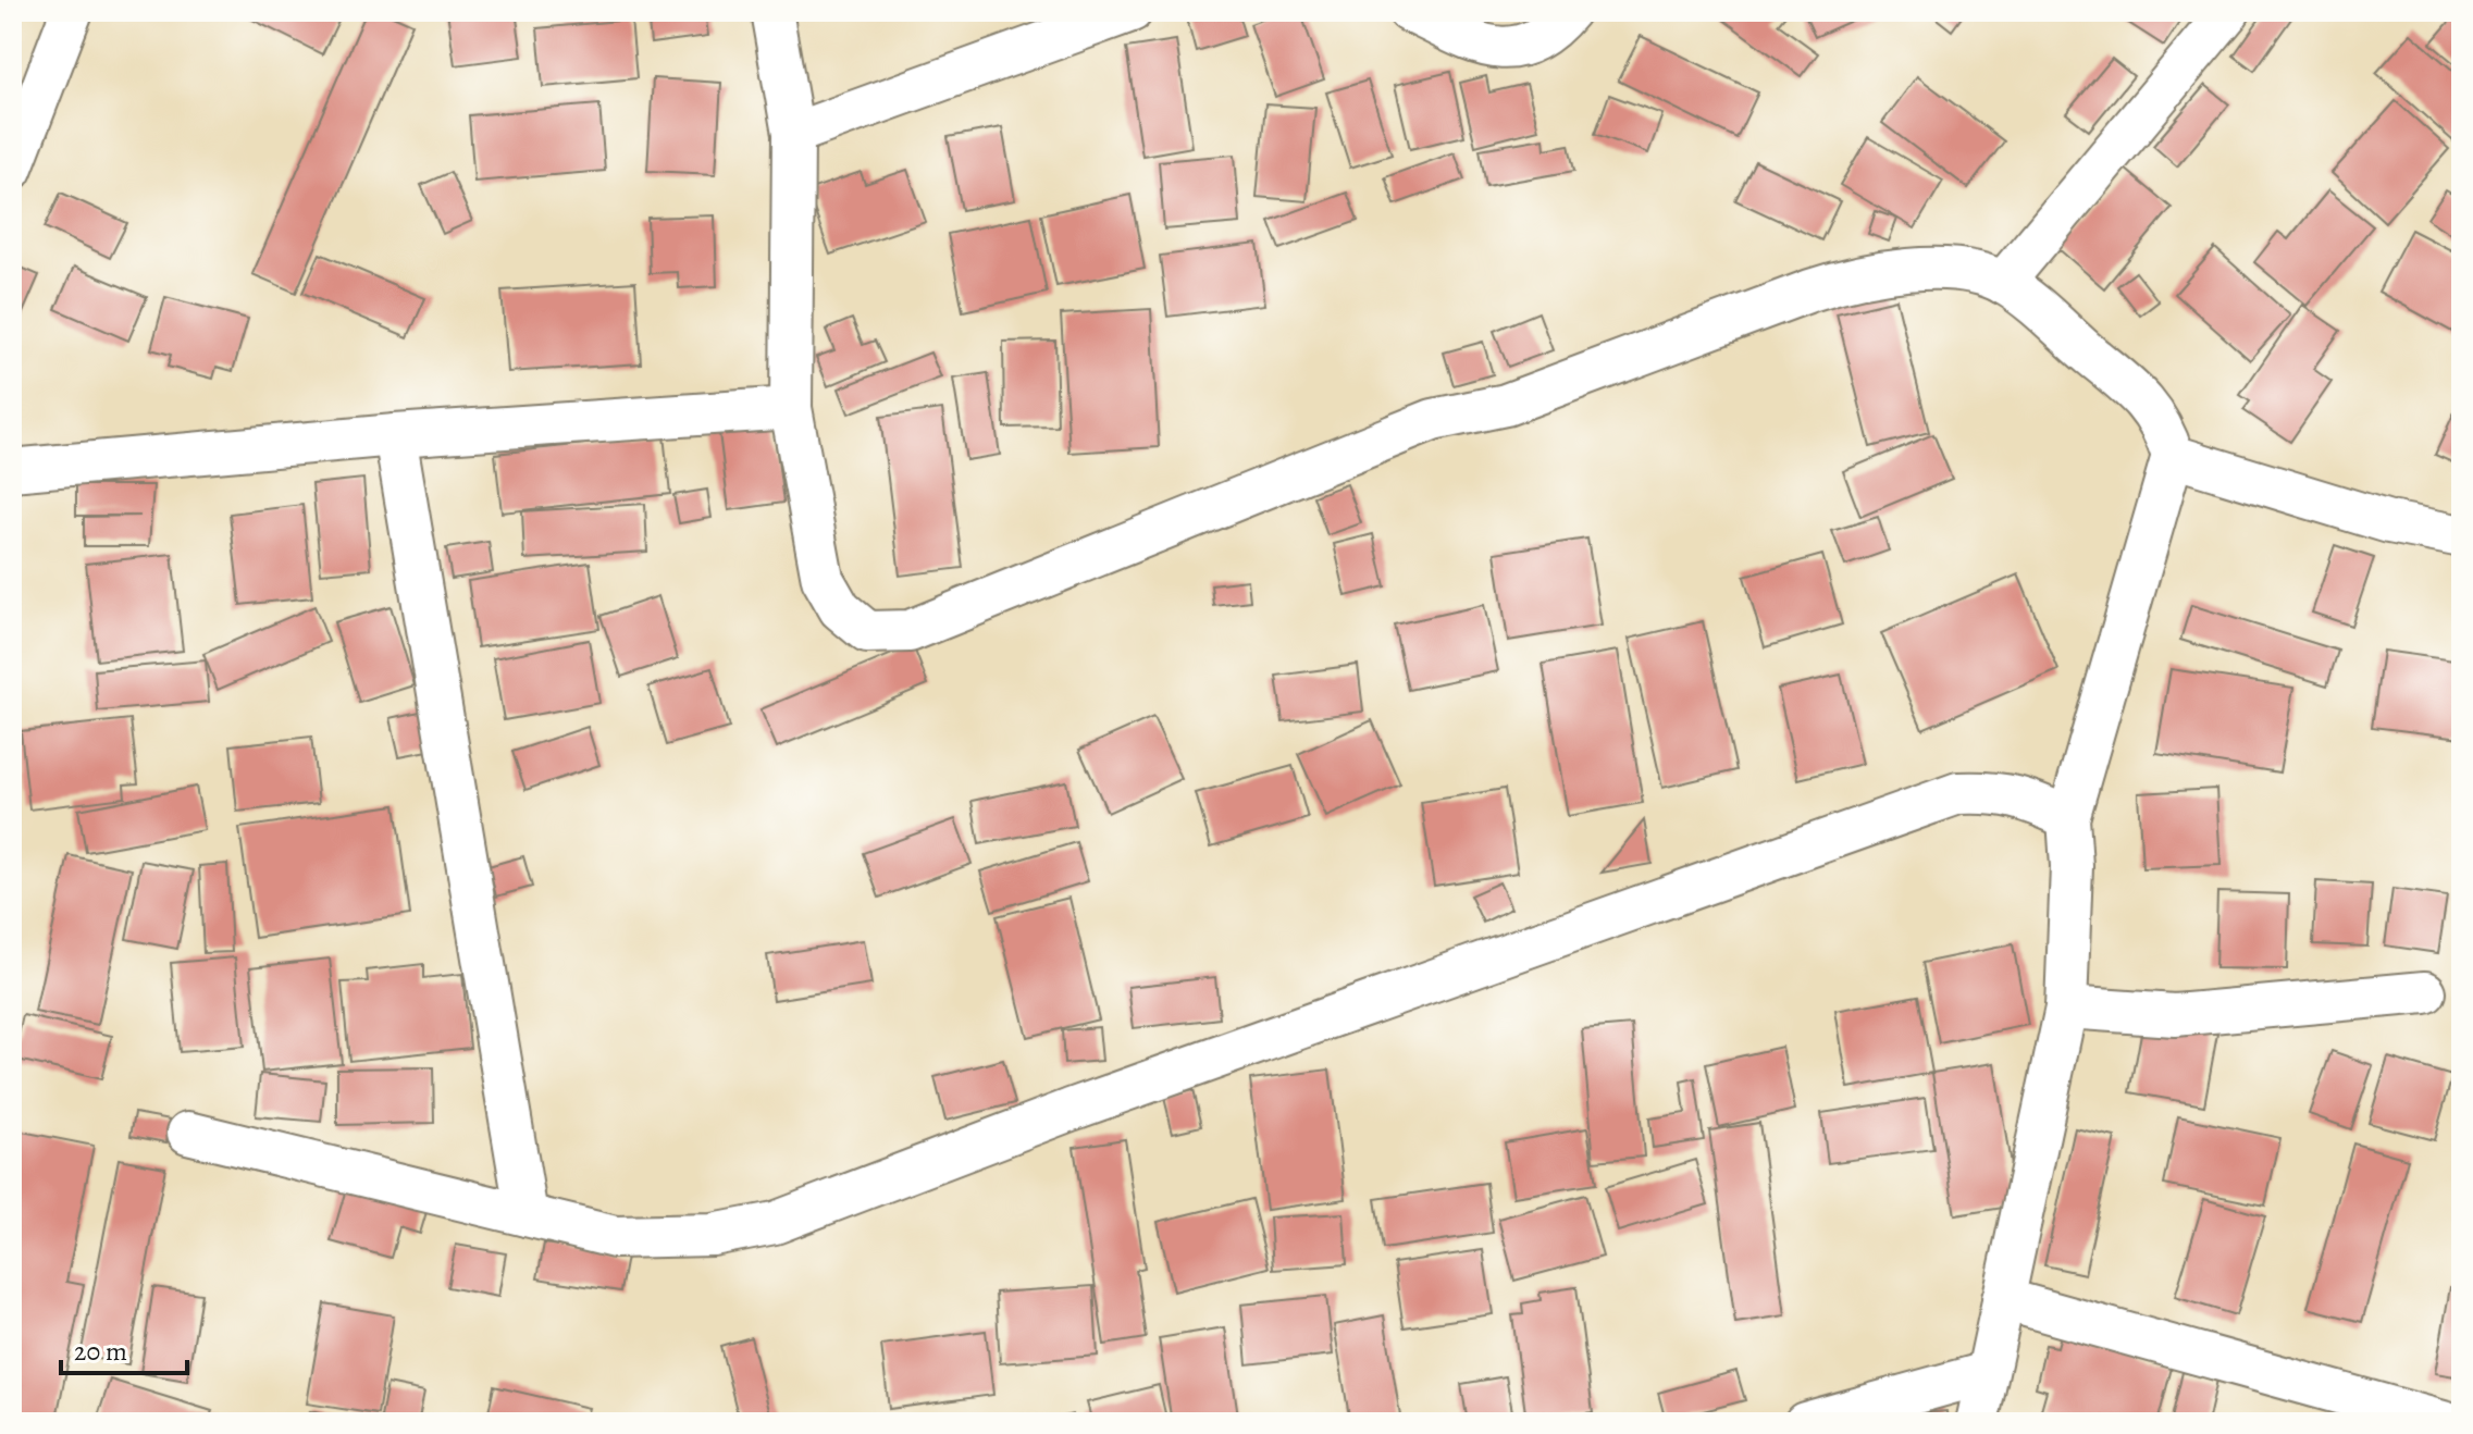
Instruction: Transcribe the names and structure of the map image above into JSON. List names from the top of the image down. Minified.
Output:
{"scale_bar":"20 m"}
